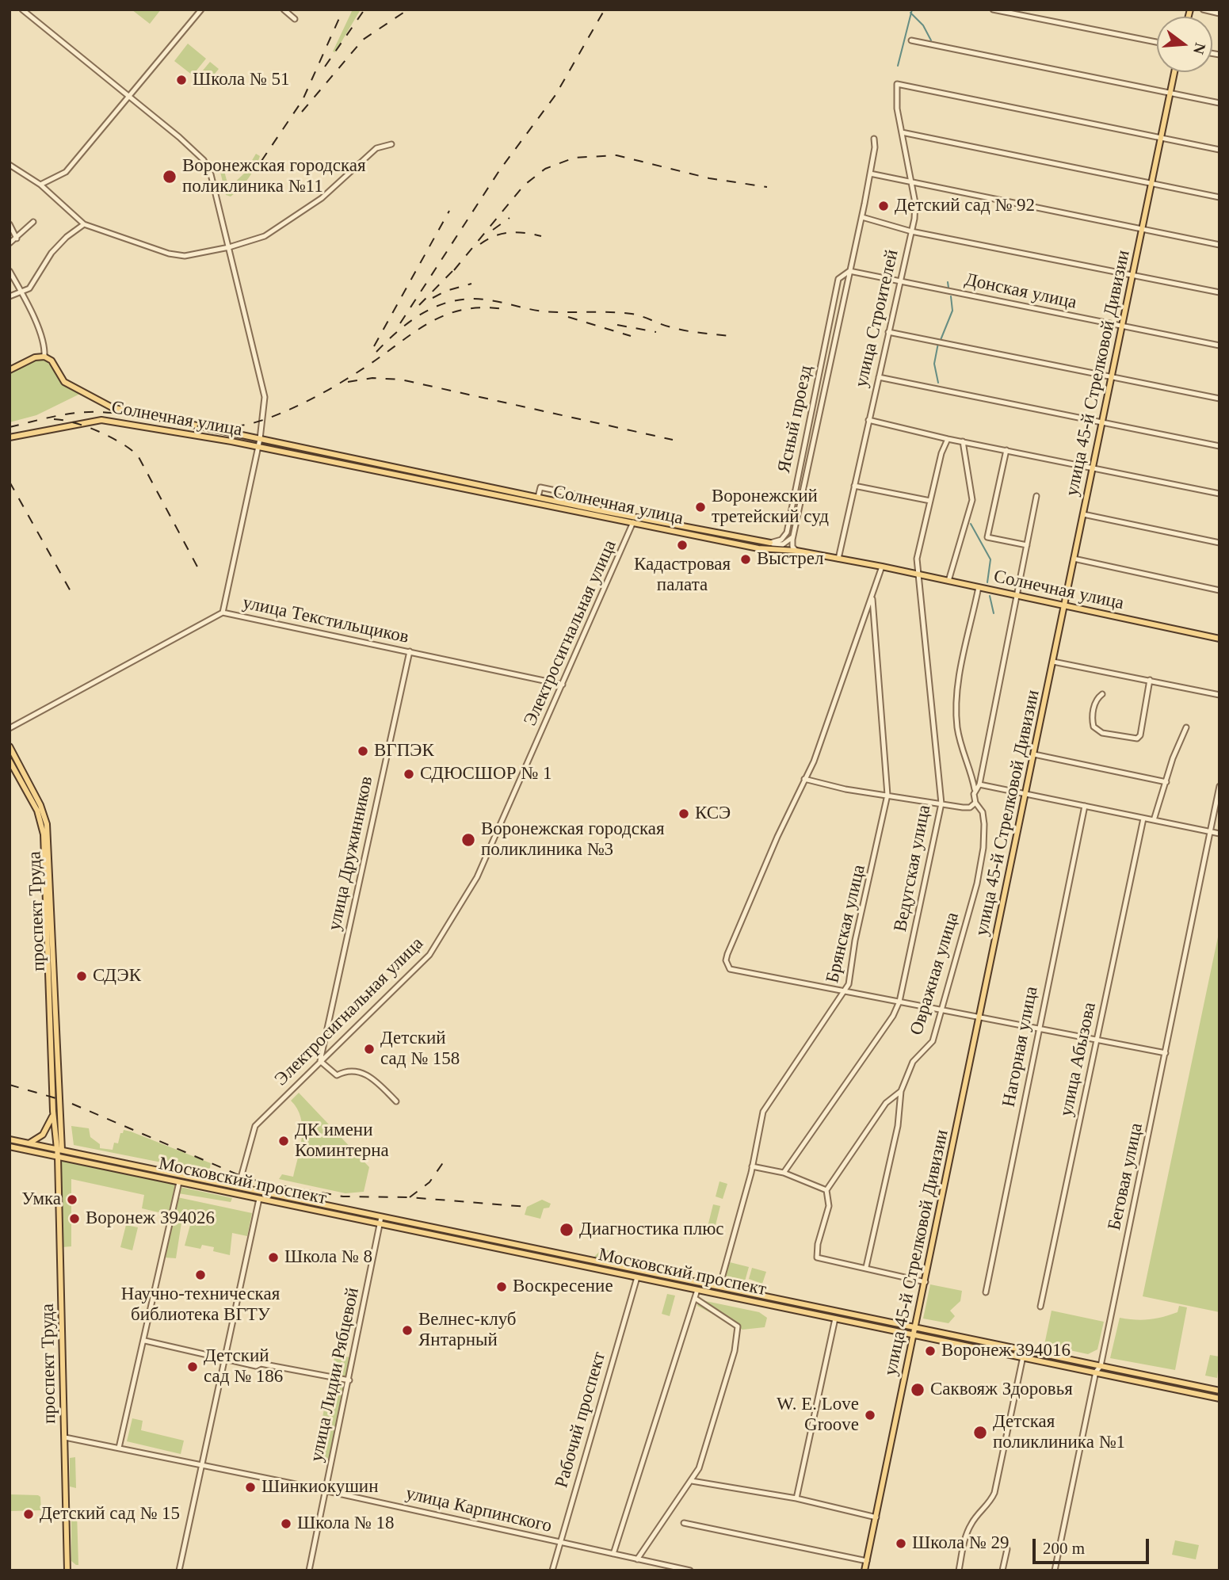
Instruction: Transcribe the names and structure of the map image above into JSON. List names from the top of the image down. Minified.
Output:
{"streets":{"main road":["улица 45-й Стрелковой Дивизии","Солнечная улица","проспект Труда","Брянская улица","Московский проспект"],"street":["Донская улица","улица Строителей","Ясный проезд","улица Текстильщиков","Электросигнальная улица","улица Дружинников","Ведугская улица","Овражная улица","Нагорная улица","улица Абызова","Беговая улица","улица Лидии Рябцевой","Рабочий проспект","улица Карпинского"]},"crossings":[["Донская улица","улица Строителей"],["Донская улица","улица 45-й Стрелковой Дивизии"],["Донская улица","Ясный проезд"],["улица Строителей","улица 45-й Стрелковой Дивизии"],["улица Строителей","Солнечная улица"],["улица 45-й Стрелковой Дивизии","Солнечная улица"],["улица 45-й Стрелковой Дивизии","Московский проспект"],["Солнечная улица","Ясный проезд"],["Солнечная улица","Электросигнальная улица"],["Солнечная улица","Ведугская улица"],["Солнечная улица","Овражная улица"],["улица Текстильщиков","Электросигнальная улица"],["улица Текстильщиков","улица Дружинников"],["Электросигнальная улица","улица Дружинников"],["Электросигнальная улица","Московский проспект"],["проспект Труда","Московский проспект"],["проспект Труда","улица Карпинского"],["Брянская улица","Московский проспект"],["Беговая улица","Московский проспект"],["Московский проспект","улица Лидии Рябцевой"],["Московский проспект","Рабочий проспект"],["улица Лидии Рябцевой","улица Карпинского"],["Рабочий проспект","улица Карпинского"]],"places":["Школа № 51","Воронежская городская поликлиника №11","Детский сад № 92","Воронежский третейский суд","Кадастровая палата","Выстрел","ВГПЭК","СДЮСШОР № 1","КСЭ","Воронежская городская поликлиника №3","СДЭК","Детский сад № 158","ДК имени Коминтерна","Умка","Воронеж 394026","Диагностика плюс","Школа № 8","Научно-техническая библиотека ВГТУ","Воскресение","Велнес-клуб Янтарный","Воронеж 394016","Детский сад № 186","Саквояж Здоровья","W. E. Love Groove","Детская поликлиника №1","Шинкиокушин","Детский сад № 15","Школа № 18","Школа № 29"],"scale_bar":"200 m","north":"right"}
